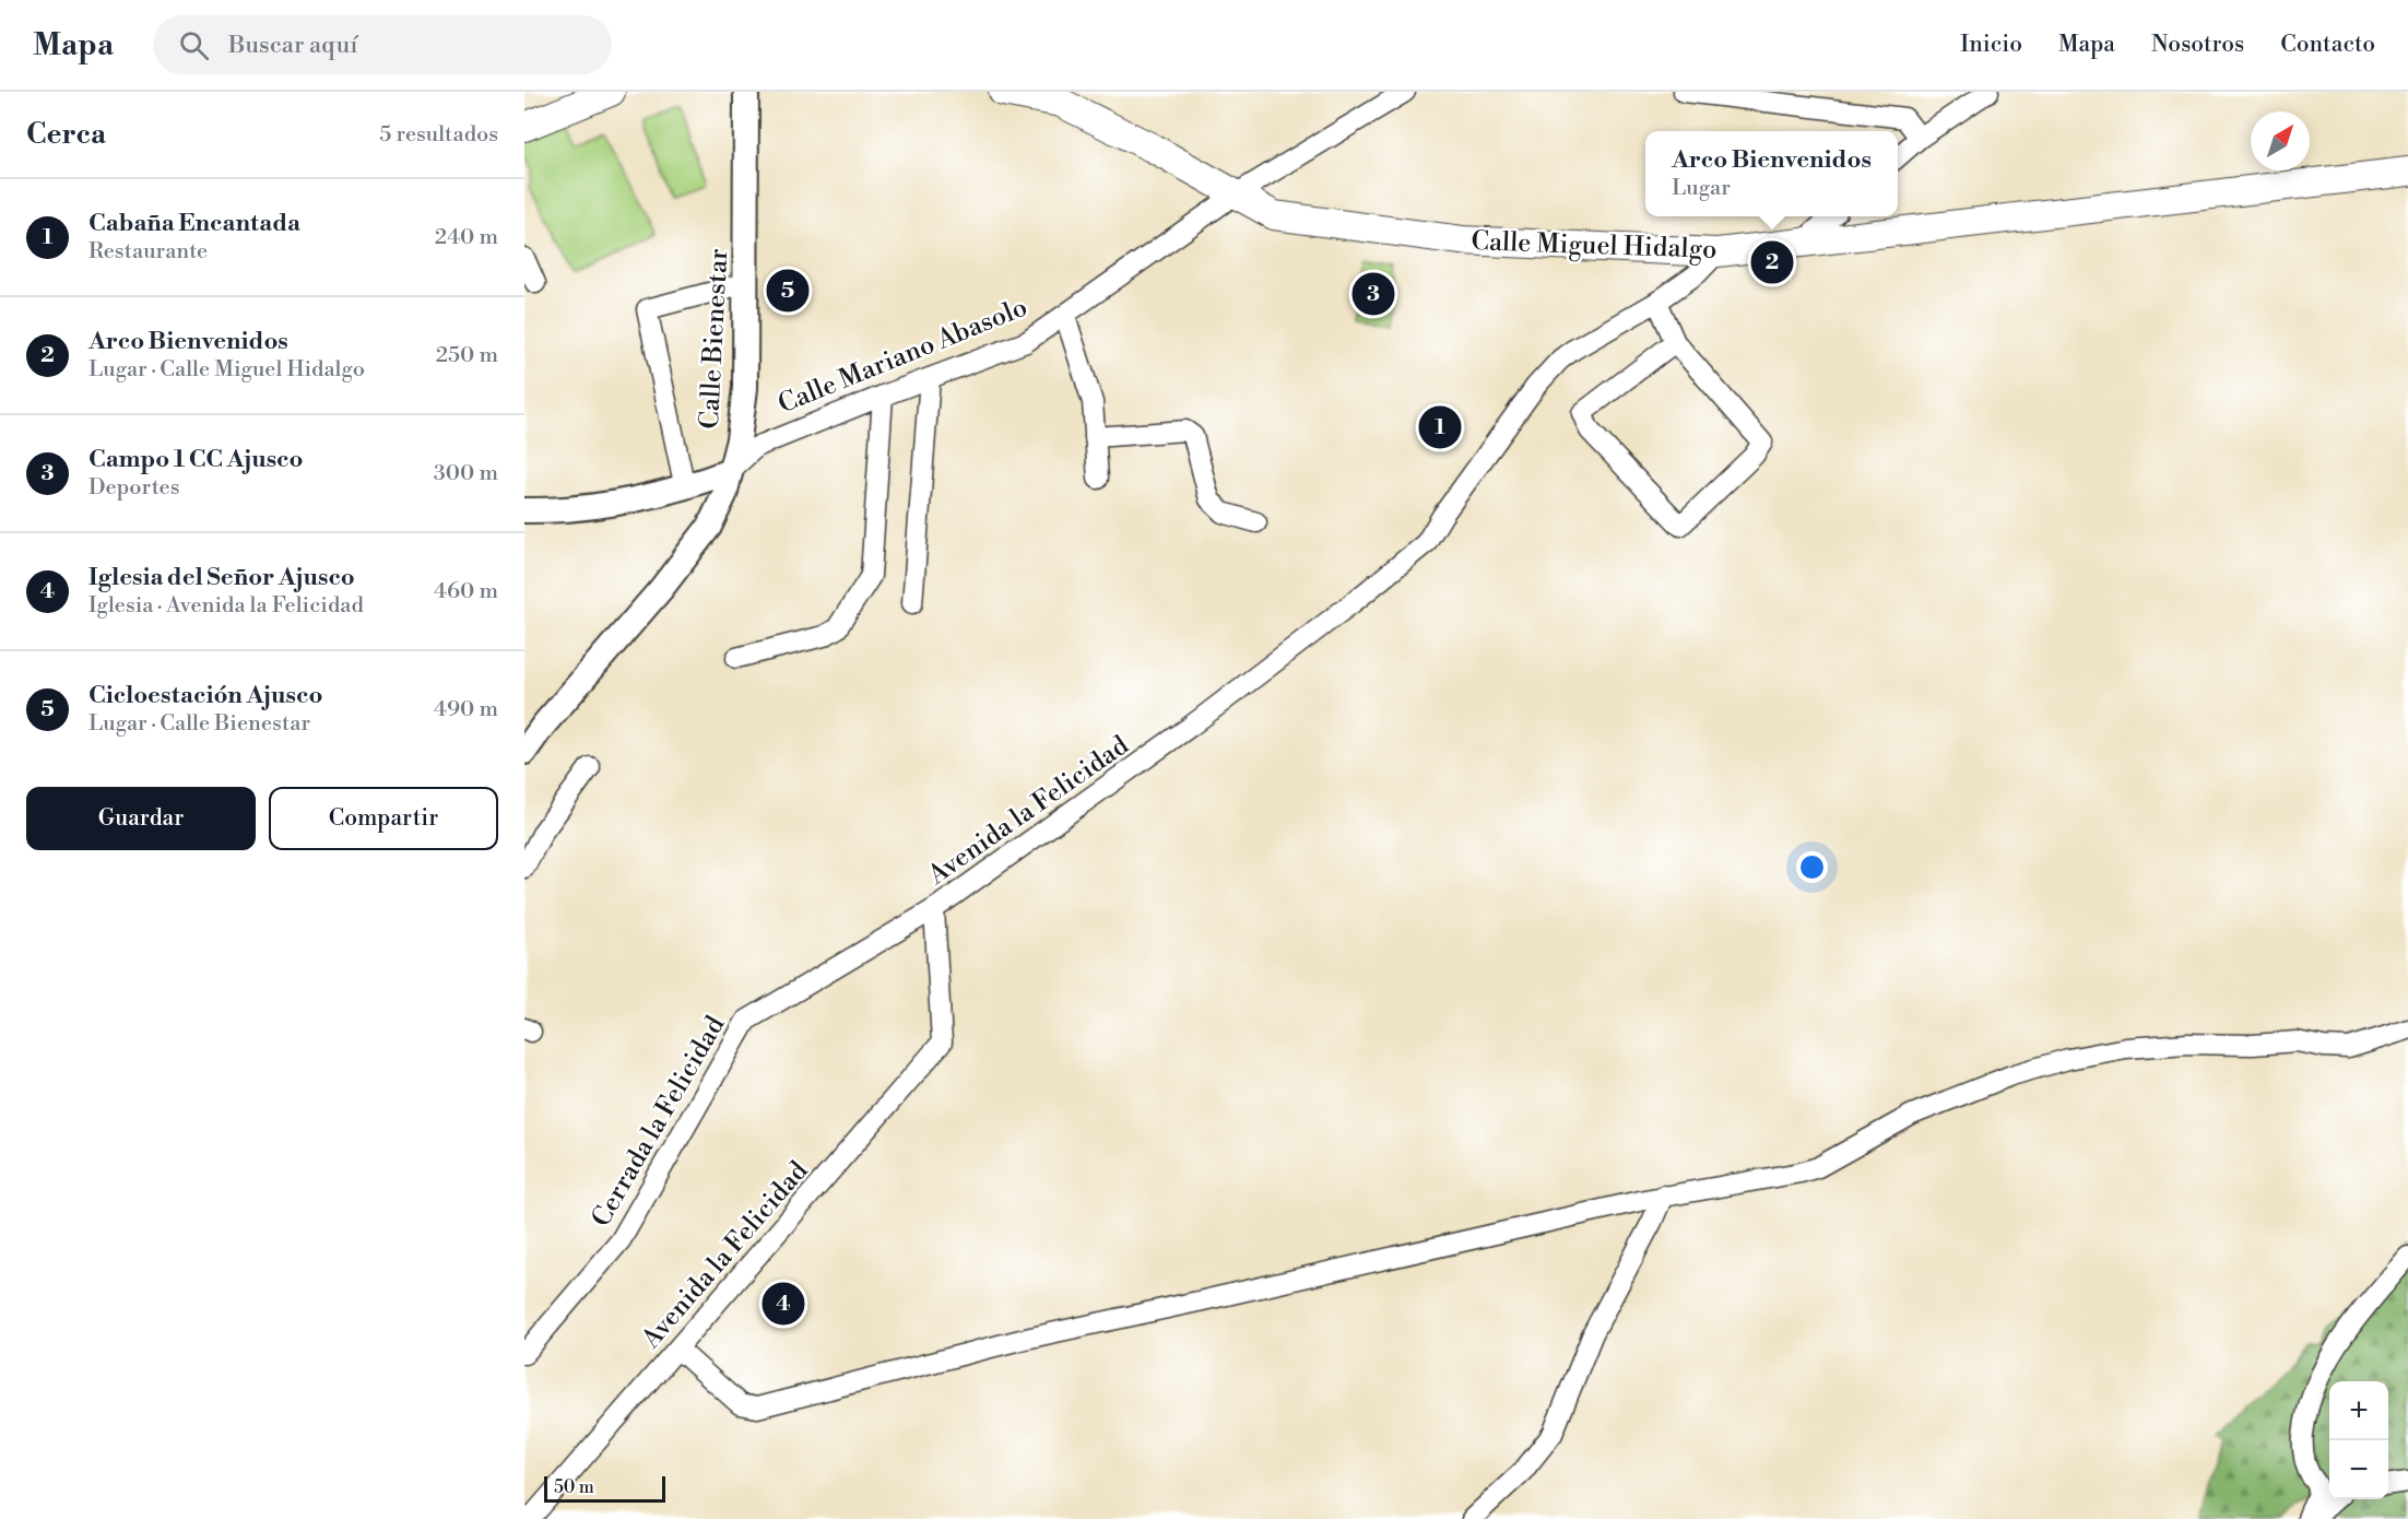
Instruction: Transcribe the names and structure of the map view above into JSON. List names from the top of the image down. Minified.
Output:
{"streets":{"main road":["Calle Miguel Hidalgo"],"street":["Calle Bienestar","Calle Mariano Abasolo","Avenida la Felicidad","Cerrada la Felicidad"]},"crossings":[["Calle Miguel Hidalgo","Calle Mariano Abasolo"],["Calle Miguel Hidalgo","Avenida la Felicidad"],["Calle Bienestar","Calle Mariano Abasolo"],["Avenida la Felicidad","Cerrada la Felicidad"]],"scale_bar":"50 m","north":"top right","page":{"header":"Mapa","search":"Buscar aquí","nav":["Inicio","Mapa","Nosotros","Contacto"],"heading":["Cerca","5 resultados"],"popup":["Arco Bienvenidos","Lugar"],"list":[{"mark":"1","name":"Cabaña Encantada","note":"Restaurante","value":"240 m"},{"mark":"2","name":"Arco Bienvenidos","note":"Lugar · Calle Miguel Hidalgo","value":"250 m"},{"mark":"3","name":"Campo 1 CC Ajusco","note":"Deportes","value":"300 m"},{"mark":"4","name":"Iglesia del Señor Ajusco","note":"Iglesia · Avenida la Felicidad","value":"460 m"},{"mark":"5","name":"Cicloestación Ajusco","note":"Lugar · Calle Bienestar","value":"490 m"}],"pins":["2","5","3","1","4"],"buttons":["Guardar","Compartir"],"map_buttons":["+","−"],"scale":"50 m"}}
